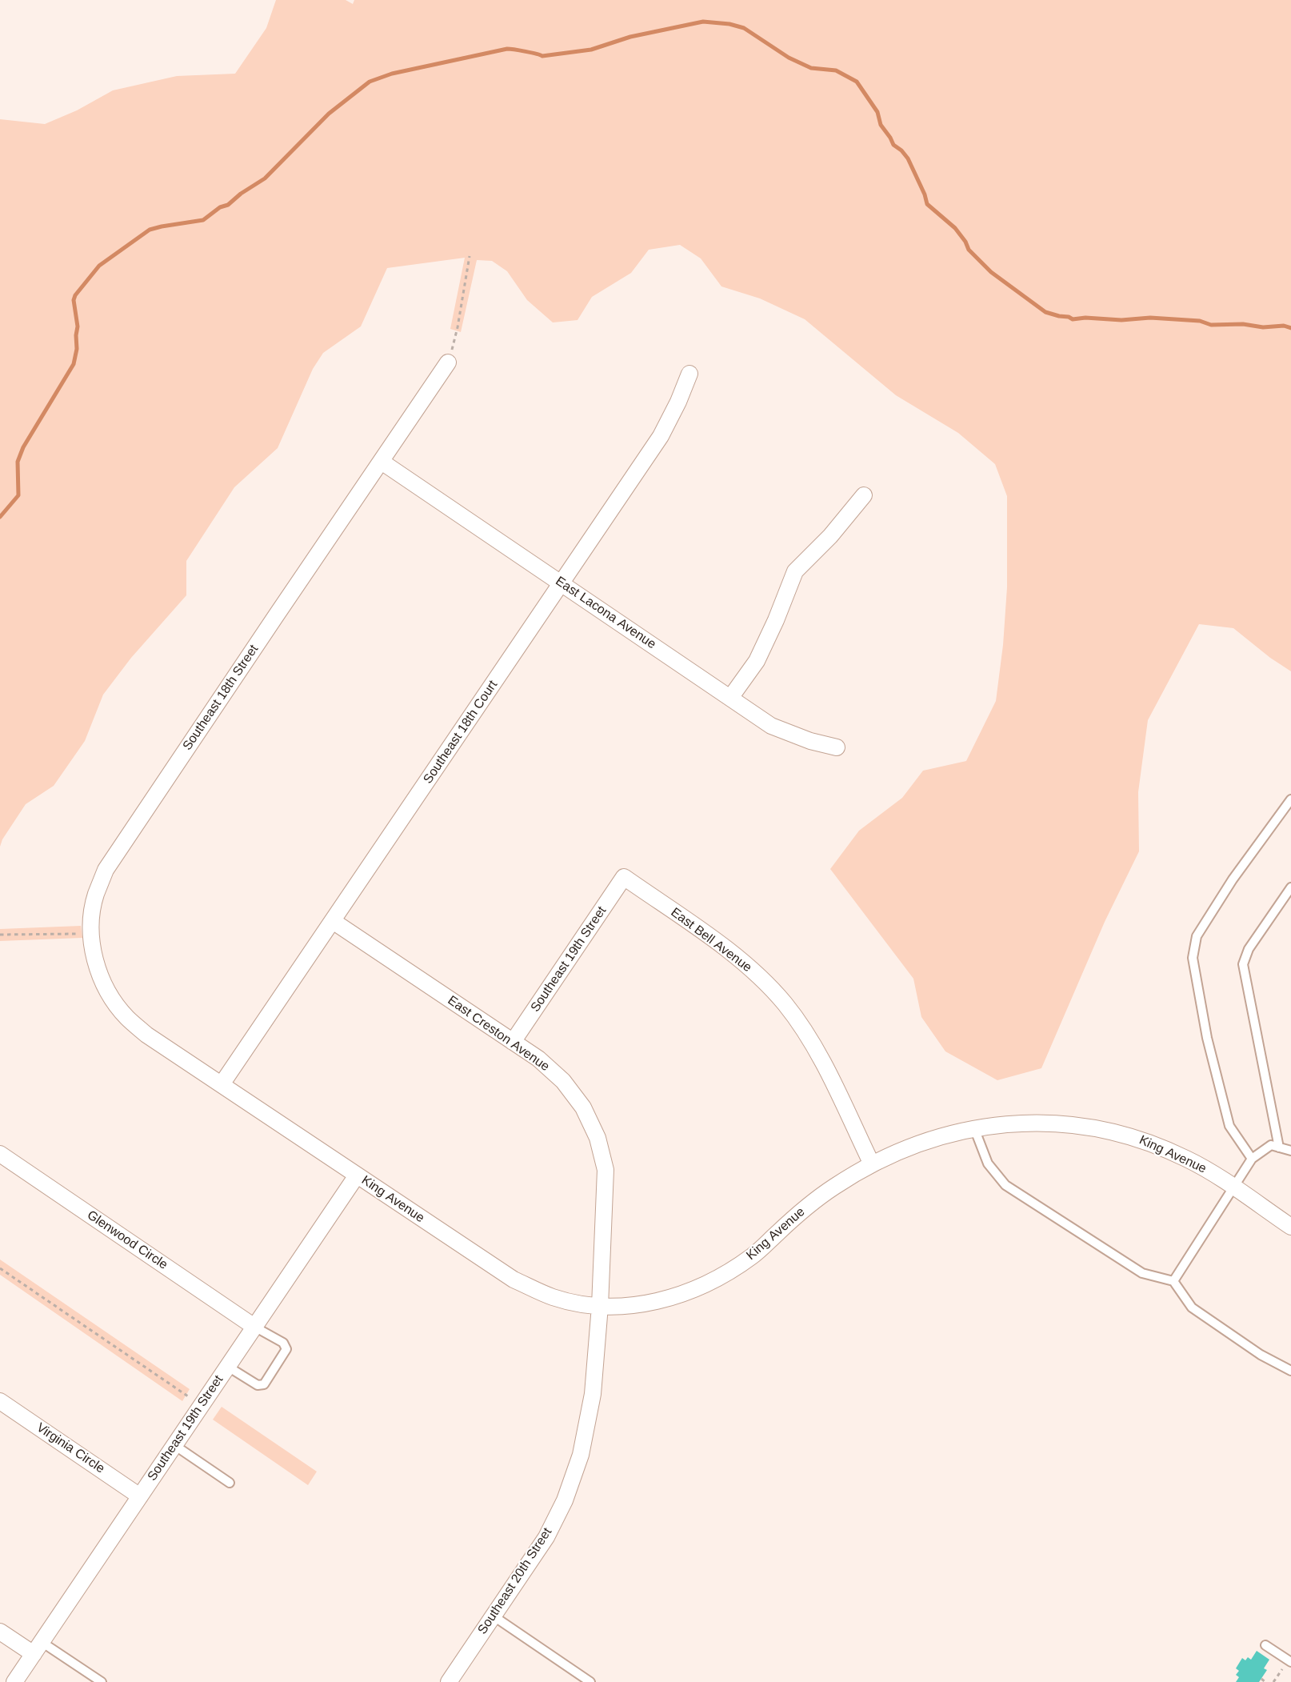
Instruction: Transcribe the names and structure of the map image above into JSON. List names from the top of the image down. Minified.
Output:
{"streets":{"street":["East Lacona Avenue","Southeast 18th Street","Southeast 18th Court","East Bell Avenue","Southeast 19th Street","East Creston Avenue","King Avenue","Glenwood Circle","Virginia Circle","Southeast 20th Street"]},"crossings":[["East Lacona Avenue","Southeast 18th Street"],["East Lacona Avenue","Southeast 18th Court"],["Southeast 18th Street","King Avenue"],["Southeast 18th Court","East Creston Avenue"],["Southeast 18th Court","King Avenue"],["East Bell Avenue","Southeast 19th Street"],["East Bell Avenue","King Avenue"],["Southeast 19th Street","East Creston Avenue"],["Southeast 19th Street","King Avenue"],["Southeast 19th Street","Glenwood Circle"],["Southeast 19th Street","Virginia Circle"],["East Creston Avenue","King Avenue"],["East Creston Avenue","Southeast 20th Street"],["King Avenue","Southeast 20th Street"]]}
